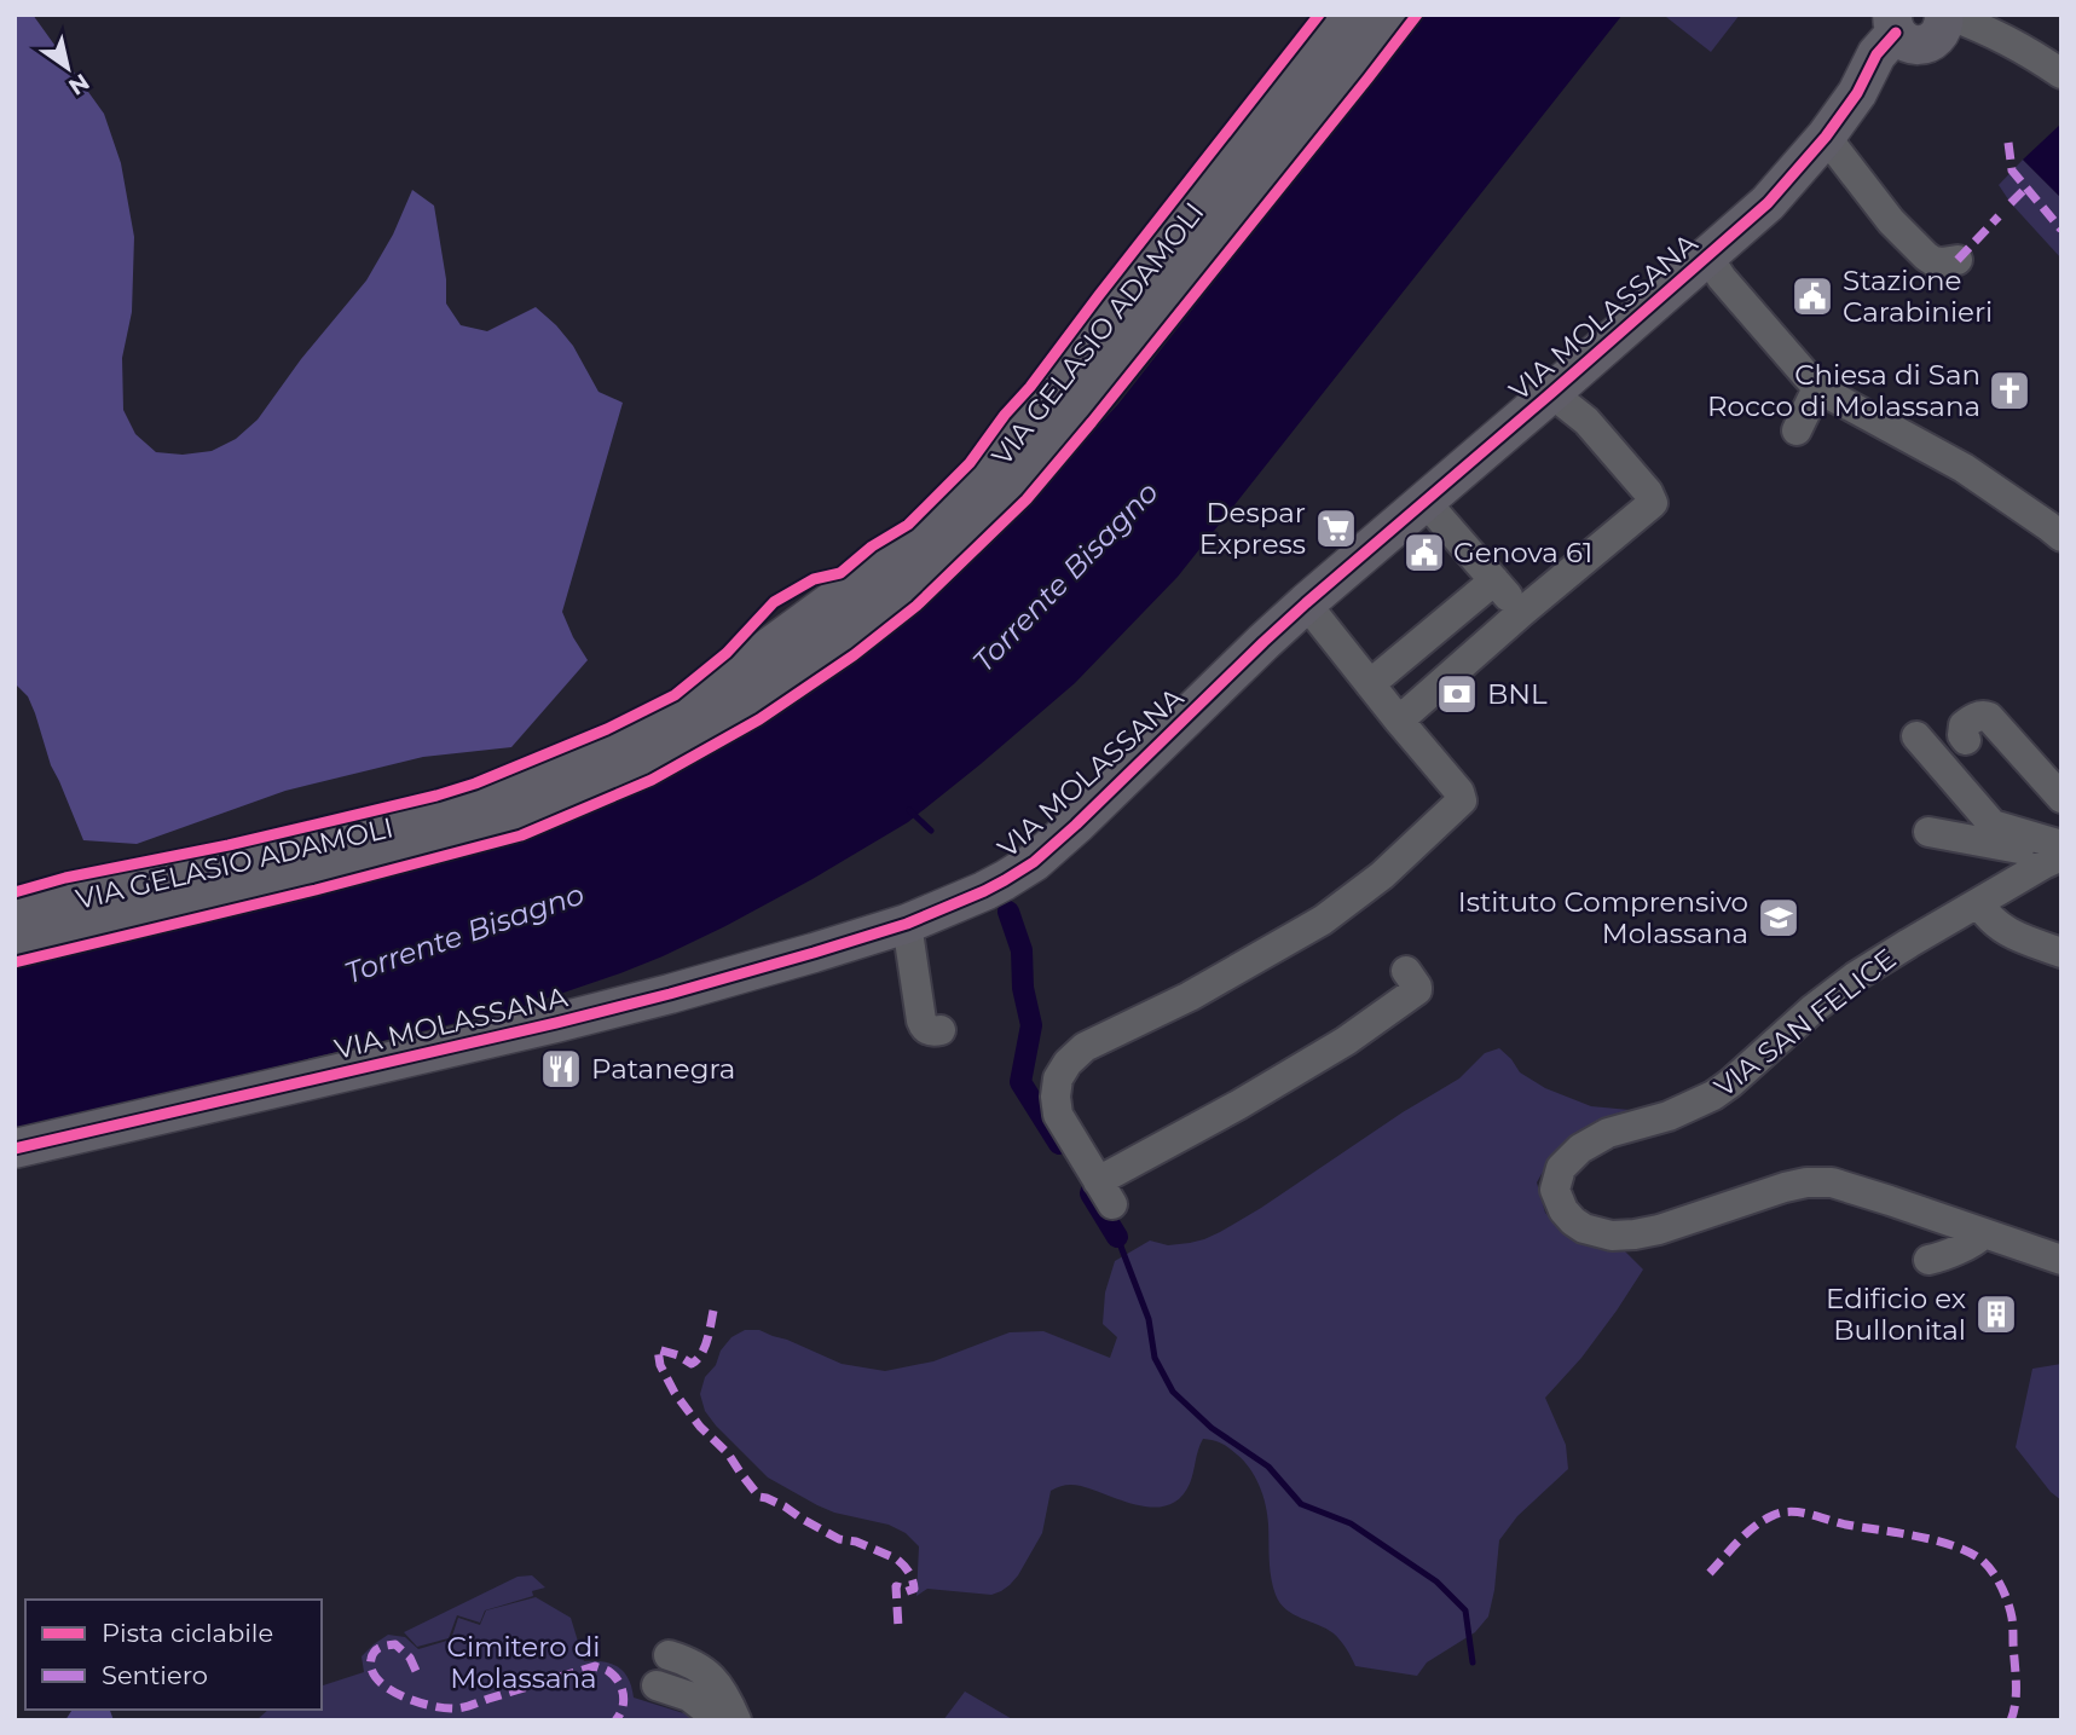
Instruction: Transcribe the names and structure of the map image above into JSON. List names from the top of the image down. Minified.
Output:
{"streets":{"main road":["VIA MOLASSANA","VIA GELASIO ADAMOLI"],"street":["VIA SAN FELICE"]},"water":["Torrente Bisagno"],"parks":["Cimitero di Molassana"],"places":{"public building":["Stazione Carabinieri","Genova 61"],"church":["Chiesa di San Rocco di Molassana"],"supermarket":["Despar Express"],"bank":["BNL"],"school or university":["Istituto Comprensivo Molassana"],"restaurant":["Patanegra"],"building":["Edificio ex Bullonital"]},"legend":["Pista ciclabile","Sentiero"],"north":"bottom right"}
